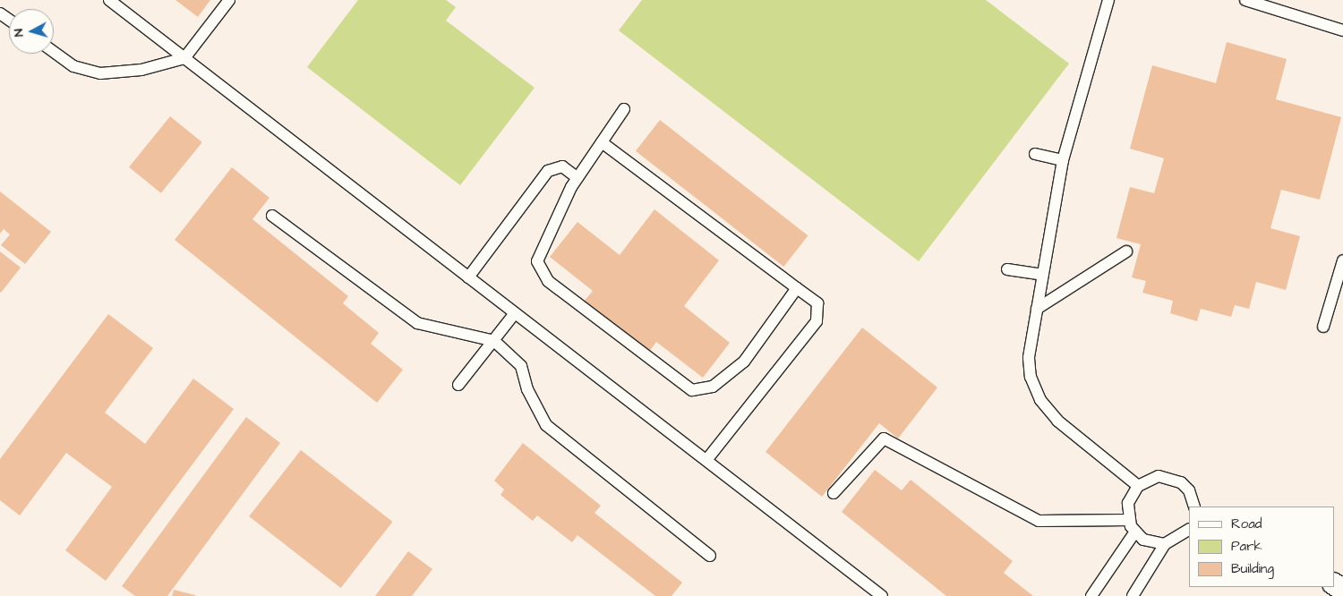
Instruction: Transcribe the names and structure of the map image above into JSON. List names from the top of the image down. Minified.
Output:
{"legend":["Road","Park","Building"],"north":"left"}
